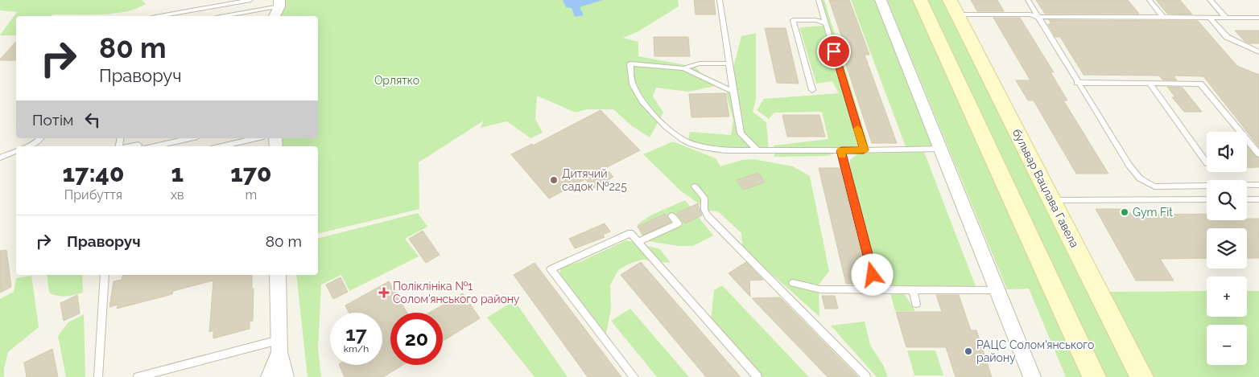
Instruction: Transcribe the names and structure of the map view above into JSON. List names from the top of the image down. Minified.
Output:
{"streets":{"street":["бульвар Вацлава Гавела"]},"parks":["Орлятко"],"places":{"other":["Дитячий садок №225","Gym Fit","РАЦС Солом'янського району"],"health":["Поліклініка №1 Солом'янського району"]},"page":{"turn":["80 m","Праворуч"],"then":"Потім","map_buttons":["+","−"],"eta":["17:40","Прибуття","1","хв","170","m"],"list":[{"name":"Праворуч","value":"80 m"}],"speed":"17 km/h","limit":"20"}}
